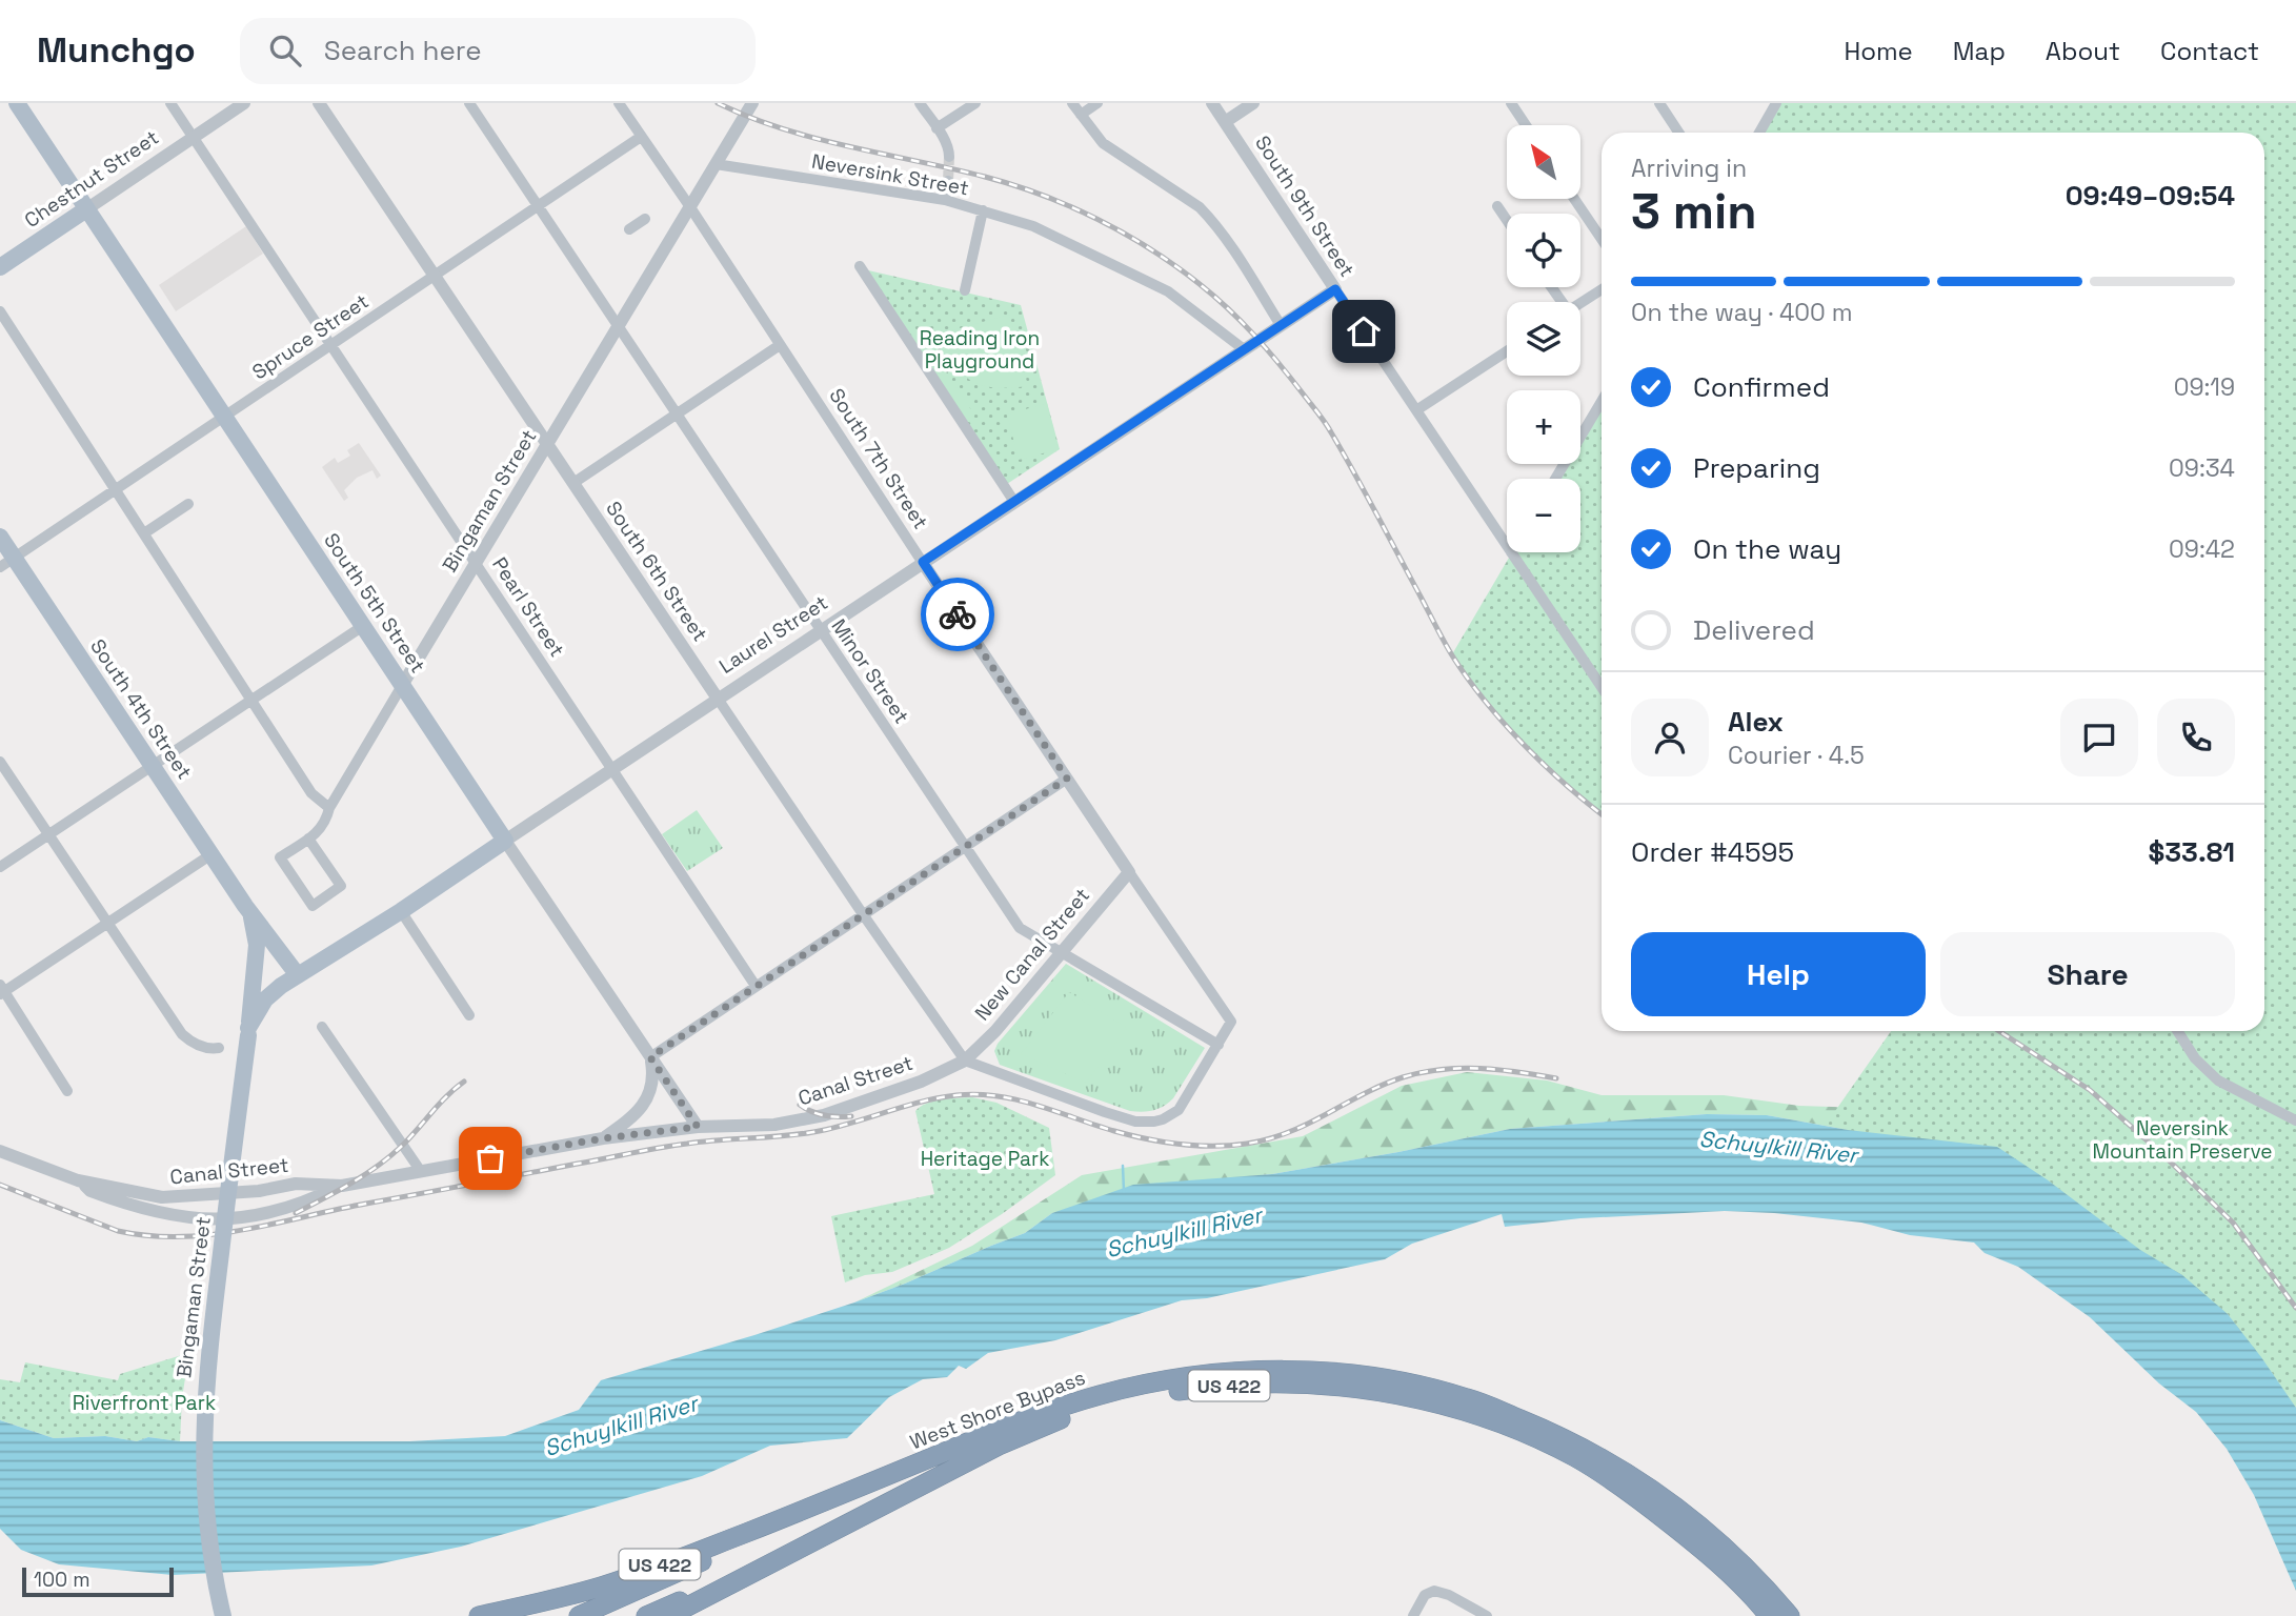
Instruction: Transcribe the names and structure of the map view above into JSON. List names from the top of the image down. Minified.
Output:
{"streets":{"highway":["US 422","West Shore Bypass"],"main road":["Chestnut Street","Bingaman Street","South 5th Street","Laurel Street","South 4th Street"],"street":["Neversink Street","South 9th Street","Spruce Street","South 7th Street","South 6th Street","Pearl Street","Minor Street","New Canal Street","Canal Street"]},"crossings":[["Neversink Street","Bingaman Street"],["Neversink Street","Laurel Street"],["Chestnut Street","South 5th Street"],["Chestnut Street","Pearl Street"],["South 9th Street","Laurel Street"],["Spruce Street","South 7th Street"],["Spruce Street","South 6th Street"],["Spruce Street","South 5th Street"],["Spruce Street","Pearl Street"],["Spruce Street","Minor Street"],["Spruce Street","South 4th Street"],["South 7th Street","Bingaman Street"],["South 7th Street","Laurel Street"],["South 7th Street","Minor Street"],["South 7th Street","New Canal Street"],["Bingaman Street","South 6th Street"],["Bingaman Street","South 5th Street"],["Bingaman Street","Pearl Street"],["Bingaman Street","Laurel Street"],["Bingaman Street","Minor Street"],["Bingaman Street","South 4th Street"],["South 6th Street","Laurel Street"],["South 6th Street","New Canal Street"],["South 6th Street","Canal Street"],["South 5th Street","Laurel Street"],["South 5th Street","Canal Street"],["Pearl Street","Laurel Street"],["Laurel Street","Minor Street"],["Laurel Street","South 4th Street"],["Minor Street","New Canal Street"],["New Canal Street","Canal Street"]],"water":["Schuylkill River"],"parks":["Reading Iron Playground","Neversink Mountain Preserve","Heritage Park","Riverfront Park"],"scale_bar":"100 m","north":"top left","page":{"header":"Munchgo","search":"Search here","nav":["Home","Map","About","Contact"],"map_buttons":["+","−"],"heading":["3 min","Arriving in","09:49–09:54"],"panel":["Alex","Courier · 4.5","Order #4595","$33.81"],"bar":"On the way · 400 m","list":[["Confirmed","09:19"],["Preparing","09:34"],["On the way","09:42"],"Delivered"],"buttons":["Help","Share"],"scale":"100 m"}}
